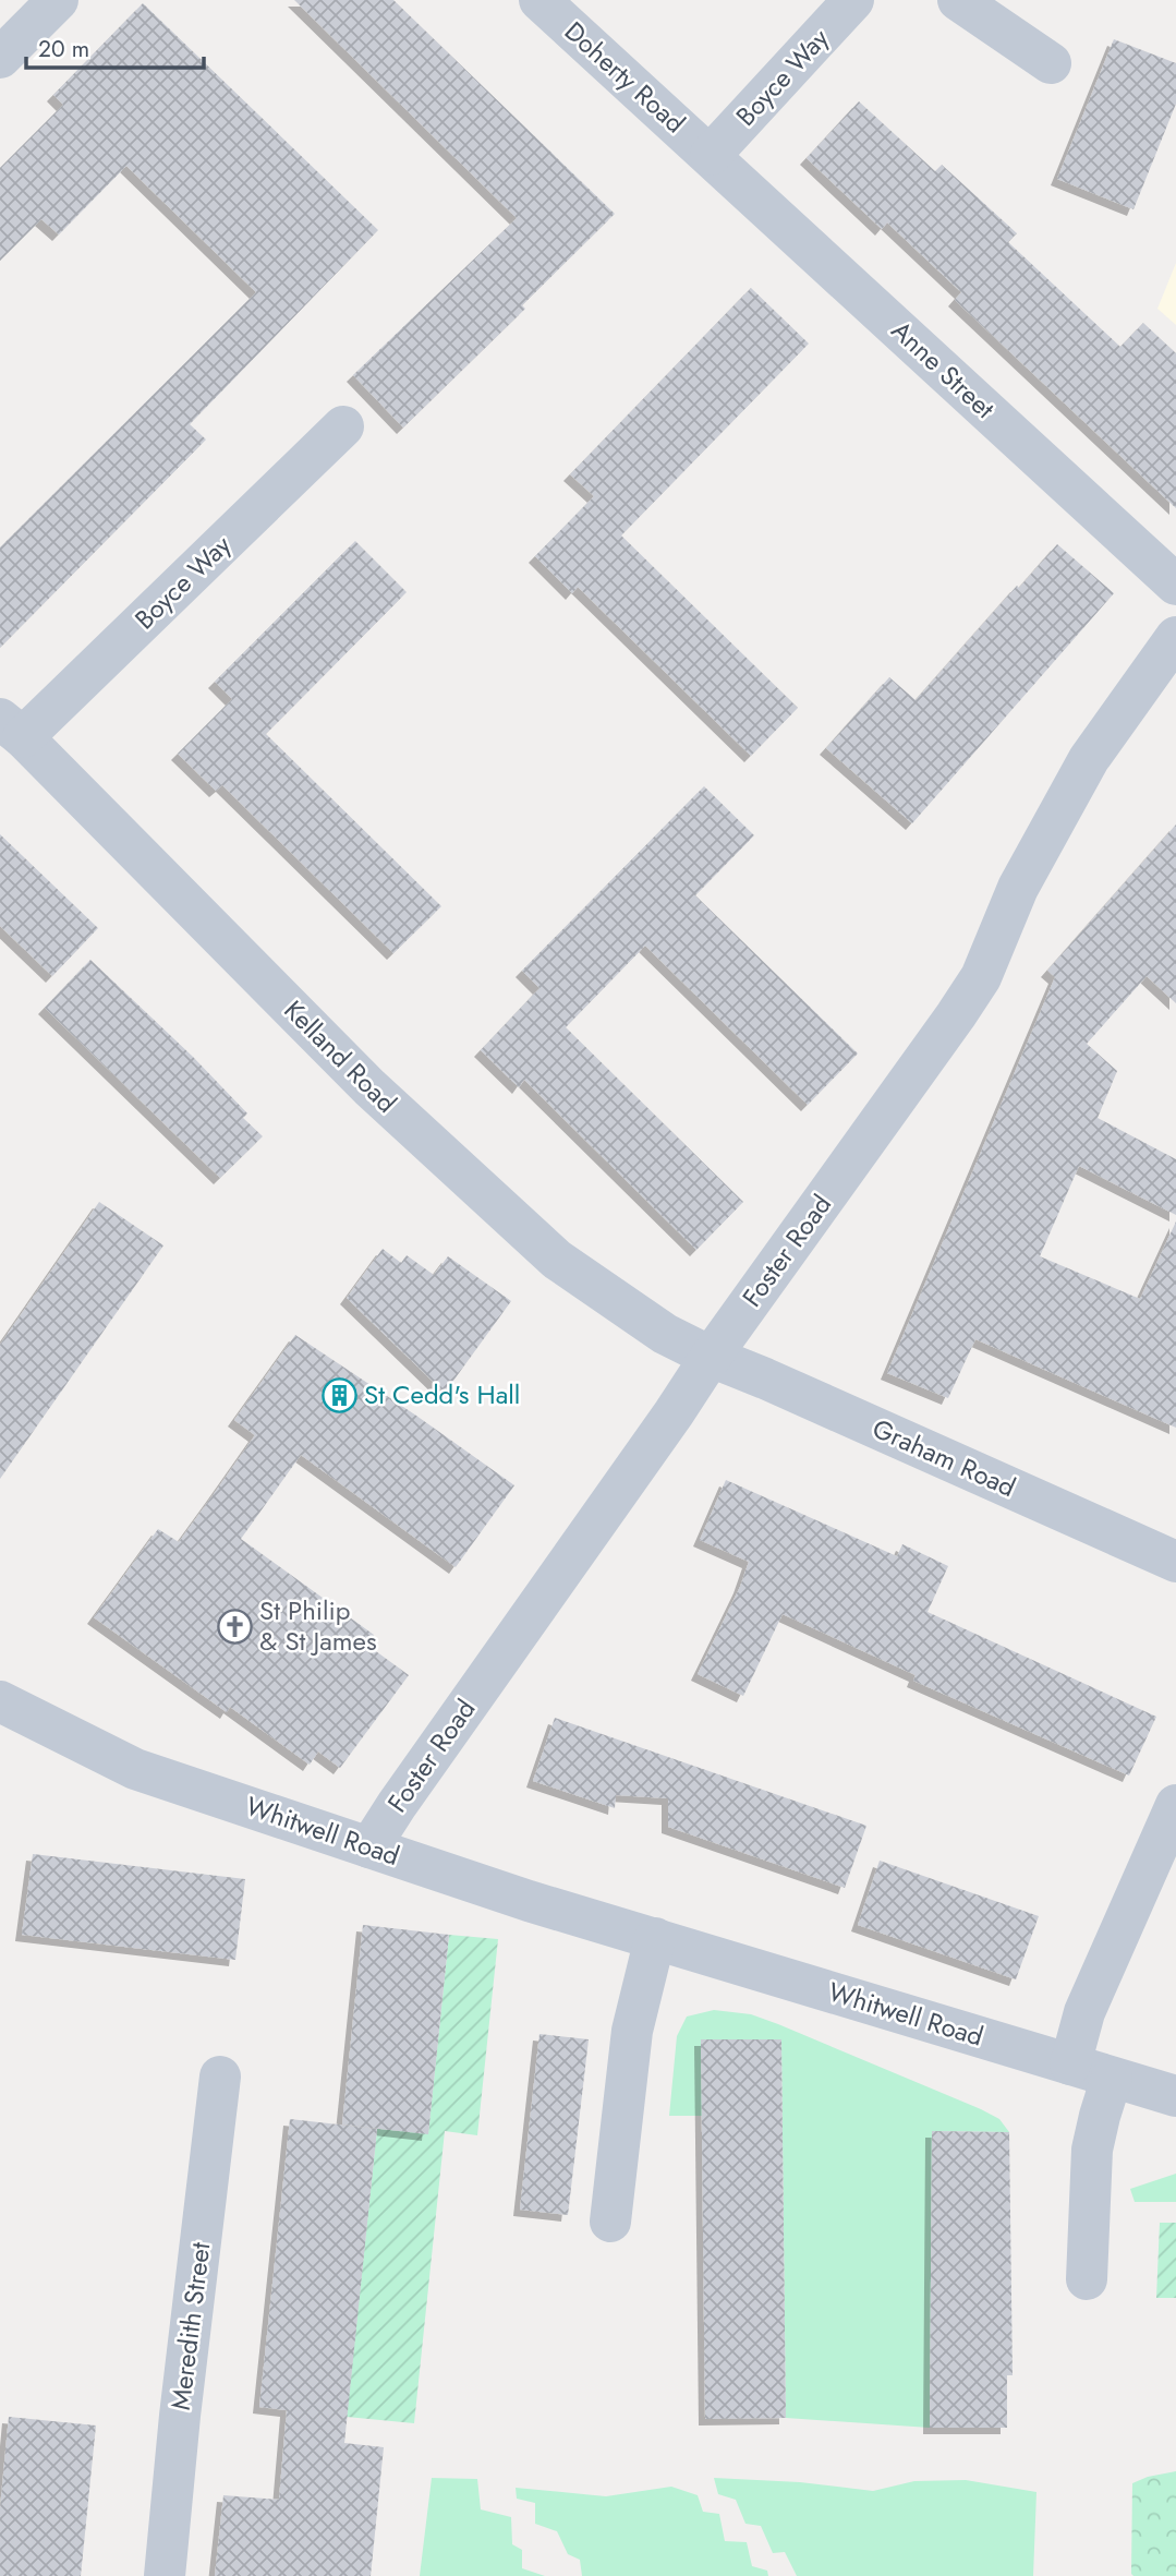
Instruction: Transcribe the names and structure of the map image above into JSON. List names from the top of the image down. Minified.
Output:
{"streets":{"street":["Doherty Road","Boyce Way","Anne Street","Kelland Road","Foster Road","Graham Road","Whitwell Road","Meredith Street"]},"crossings":[["Doherty Road","Boyce Way"],["Doherty Road","Anne Street"],["Boyce Way","Anne Street"],["Boyce Way","Kelland Road"],["Kelland Road","Foster Road"],["Kelland Road","Graham Road"],["Foster Road","Graham Road"],["Foster Road","Whitwell Road"]],"places":{"building":["St Cedd's Hall"],"church":["St Philip & St James"]},"scale_bar":"20 m"}
